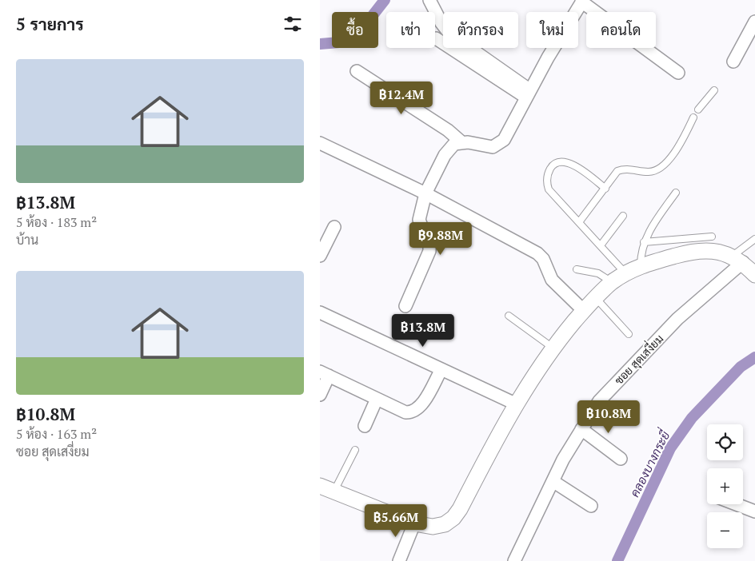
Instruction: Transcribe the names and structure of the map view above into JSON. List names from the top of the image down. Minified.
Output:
{"streets":{"street":["ซอย สุดเสงี่ยม"]},"water":["คลองบางกระยี่"],"page":{"heading":"5 รายการ","chip":["ซื้อ","เช่า","ตัวกรอง","ใหม่","คอนโด"],"list":[{"name":"฿13.8M","note":"5 ห้อง · 183 m² · บ้าน"},{"name":"฿10.8M","note":"5 ห้อง · 163 m² · ซอย สุดเสงี่ยม"}],"price":["฿12.4M","฿9.88M","฿13.8M","฿10.8M","฿5.66M"],"map_buttons":["+","−"]}}
